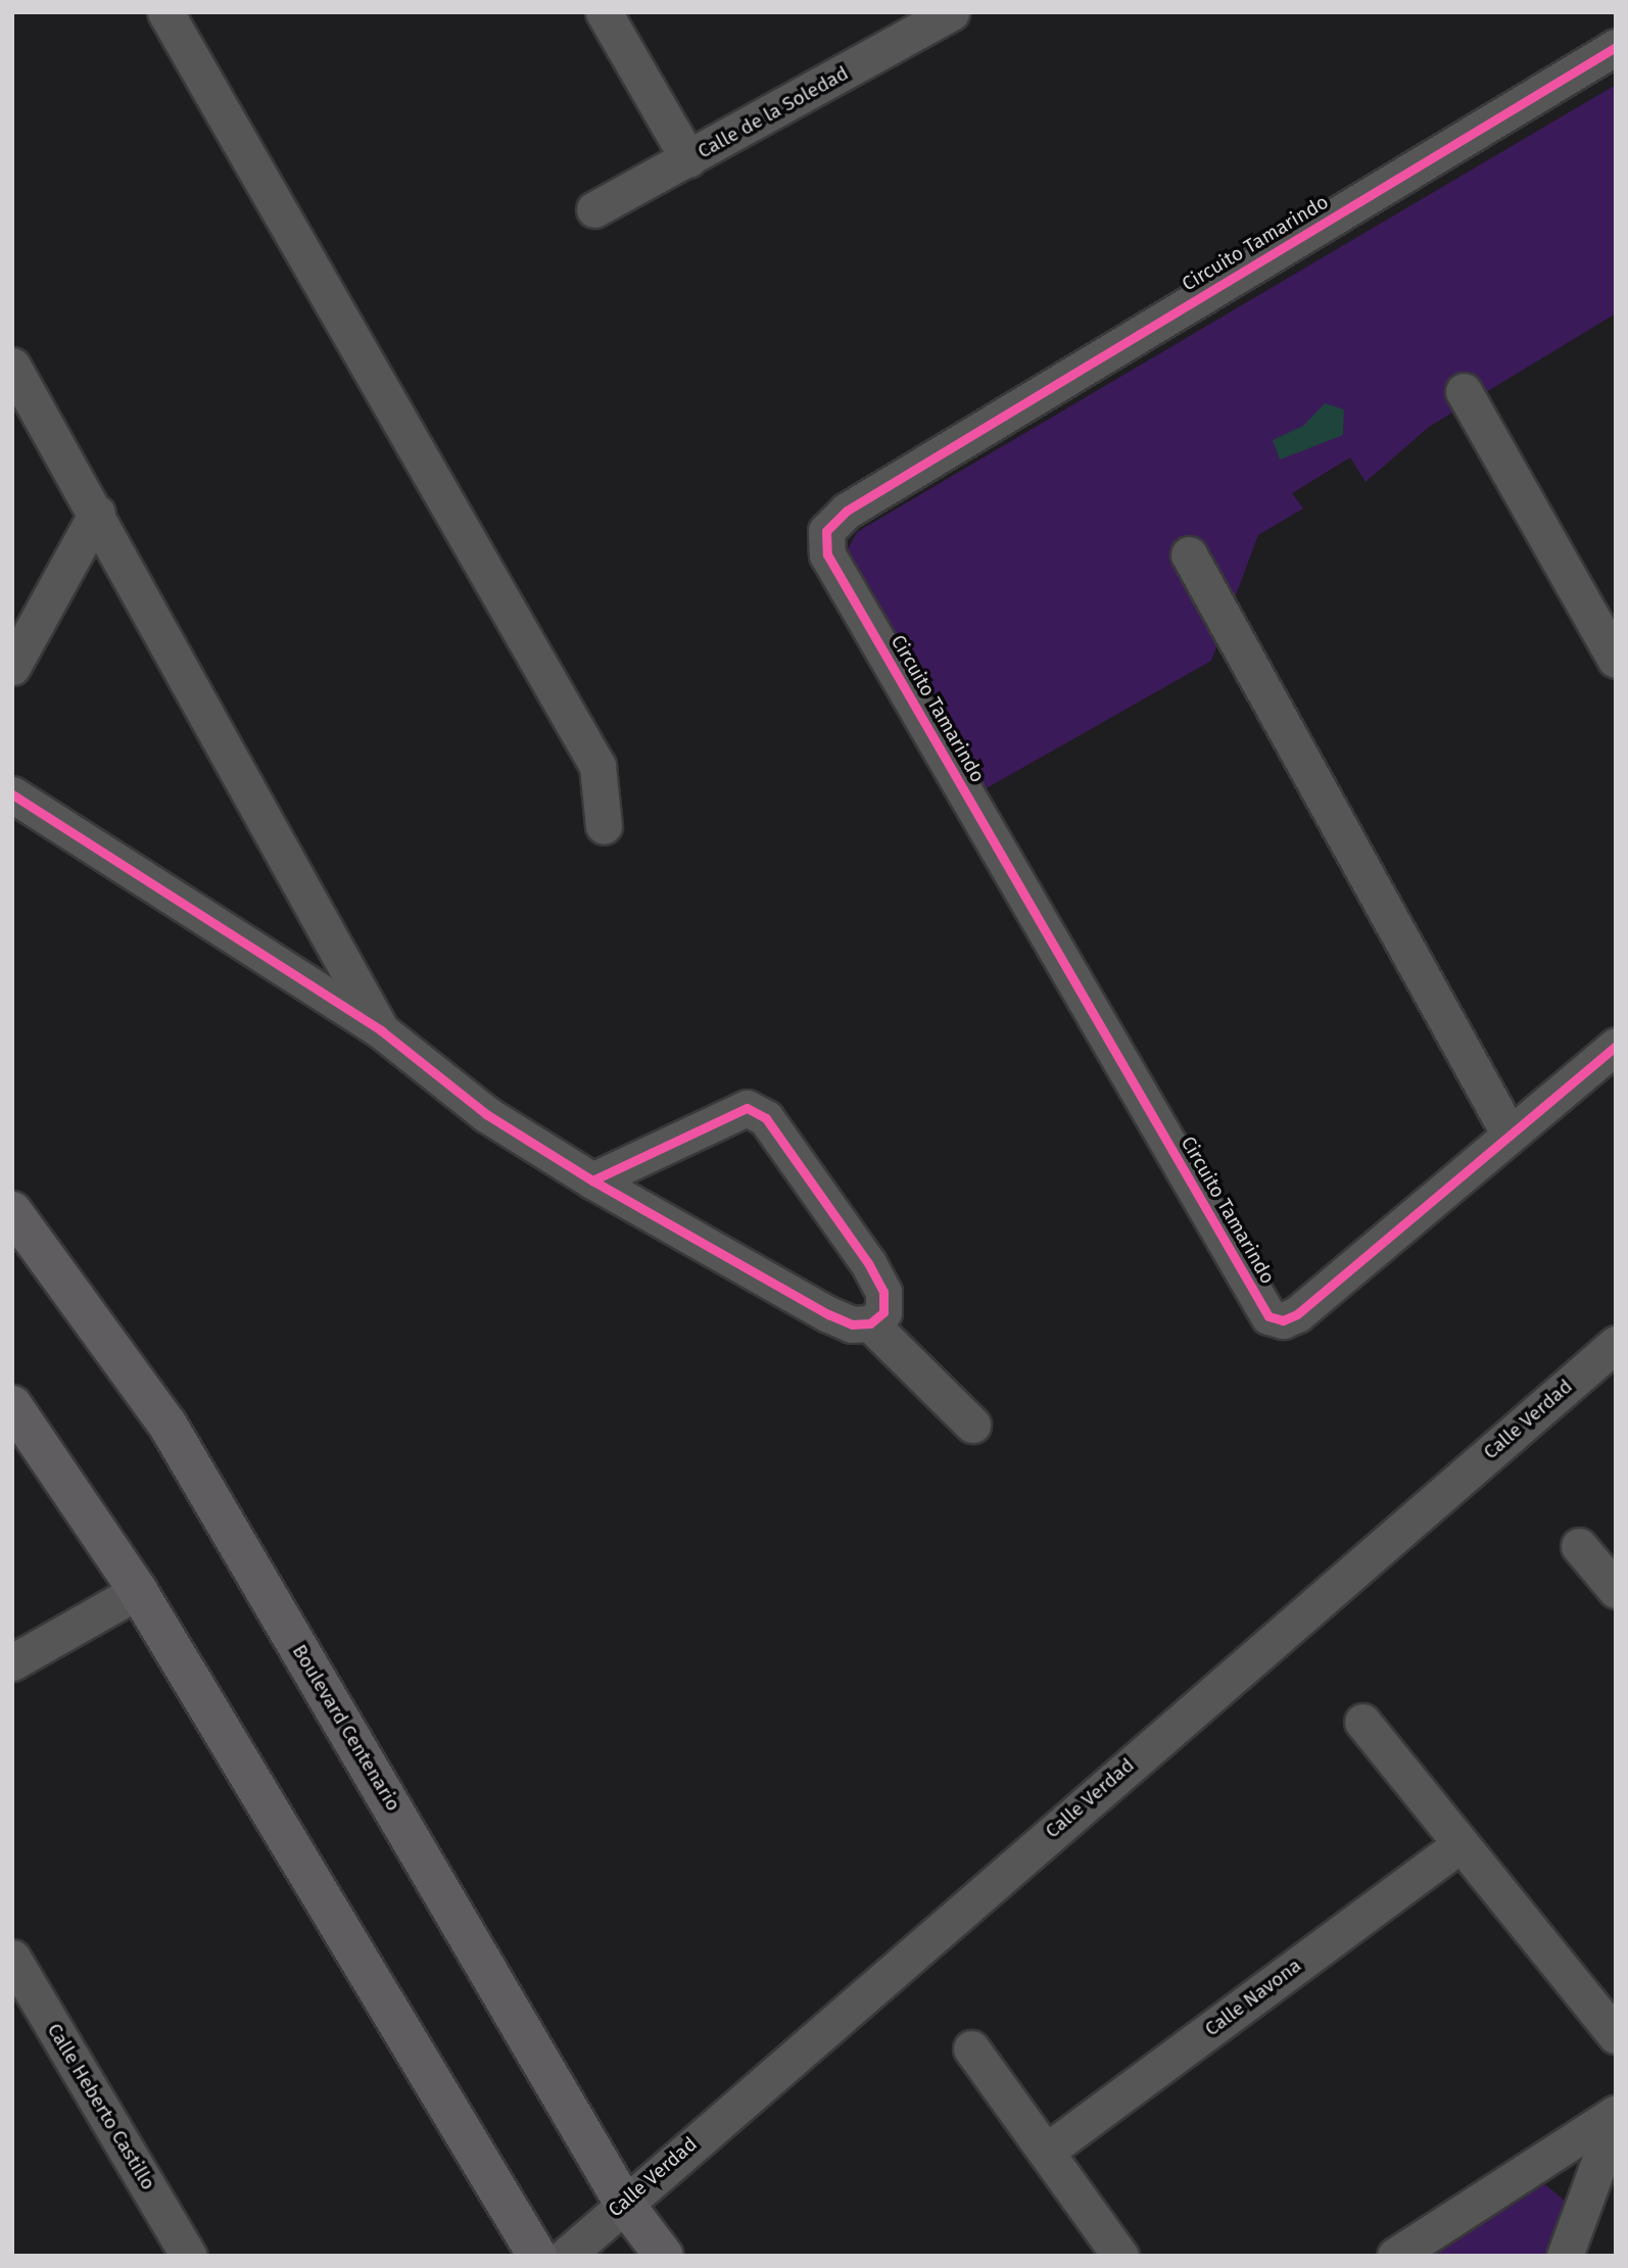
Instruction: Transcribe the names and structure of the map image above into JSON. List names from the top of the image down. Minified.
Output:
{"streets":{"main road":["Boulevard Centenario"],"street":["Calle de la Soledad","Circuito Tamarindo","Calle Verdad","Calle Navona","Calle Heberto Castillo"]},"crossings":[["Calle Verdad","Boulevard Centenario"]]}
